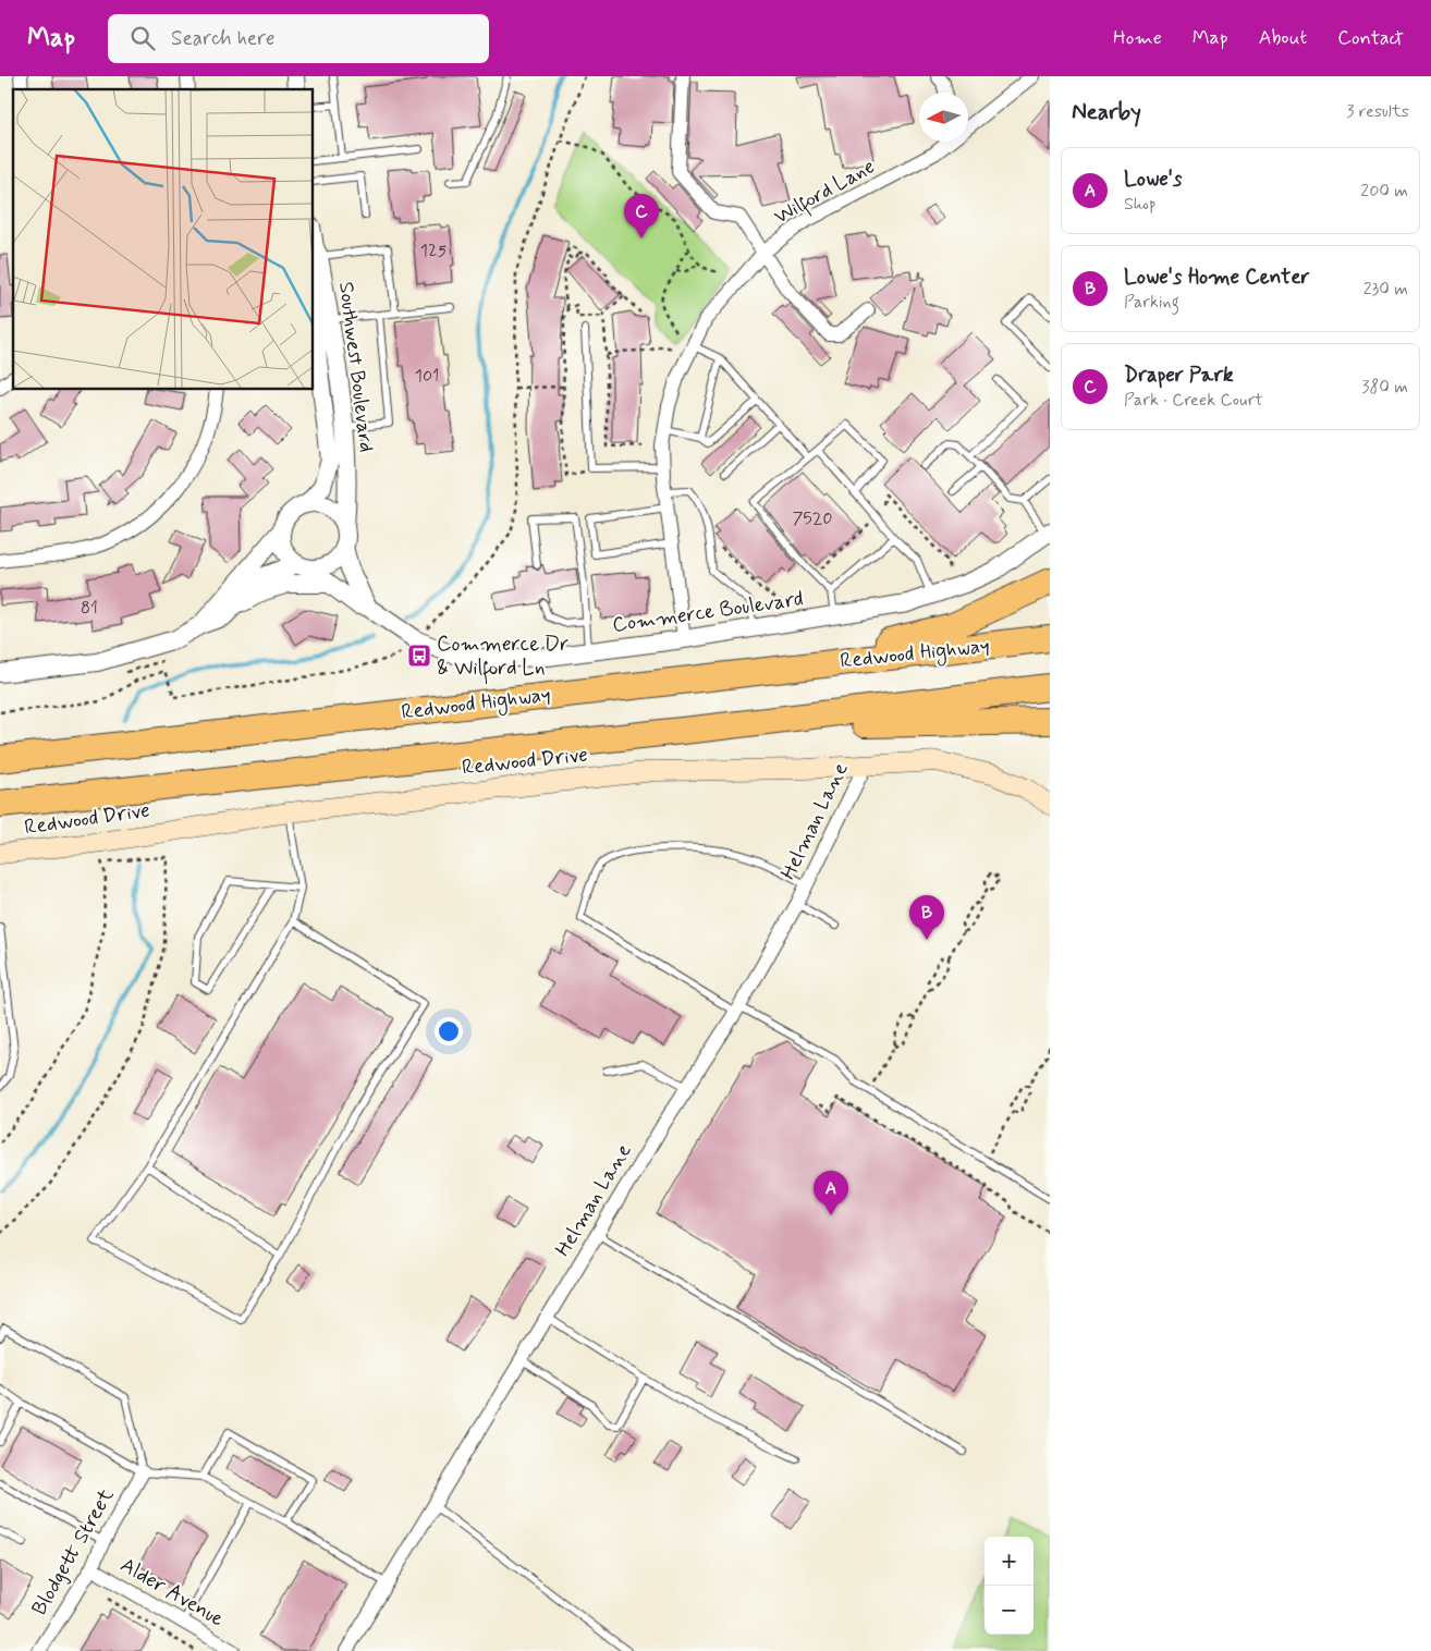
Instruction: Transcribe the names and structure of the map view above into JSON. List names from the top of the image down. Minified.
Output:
{"streets":{"highway":["Redwood Highway"],"main road":["Redwood Drive"],"street":["Wilford Lane","Southwest Boulevard","Commerce Boulevard","Helman Lane","Blodgett Street","Alder Avenue"]},"crossings":[["Wilford Lane","Commerce Boulevard"],["Southwest Boulevard","Commerce Boulevard"],["Redwood Drive","Helman Lane"],["Blodgett Street","Alder Avenue"]],"places":{"bus stop":["Commerce Dr & Wilford Ln"]},"house_numbers":["125","101","7520","81"],"north":"left","page":{"header":"Map","search":"Search here","nav":["Home","Map","About","Contact"],"heading":["Nearby","3 results"],"list":[{"mark":"A","name":"Lowe's","note":"Shop","value":"200 m"},{"mark":"B","name":"Lowe's Home Center","note":"Parking","value":"230 m"},{"mark":"C","name":"Draper Park","note":"Park · Creek Court","value":"380 m"}],"pins":["C","B","A"],"map_buttons":["+","−"]}}
